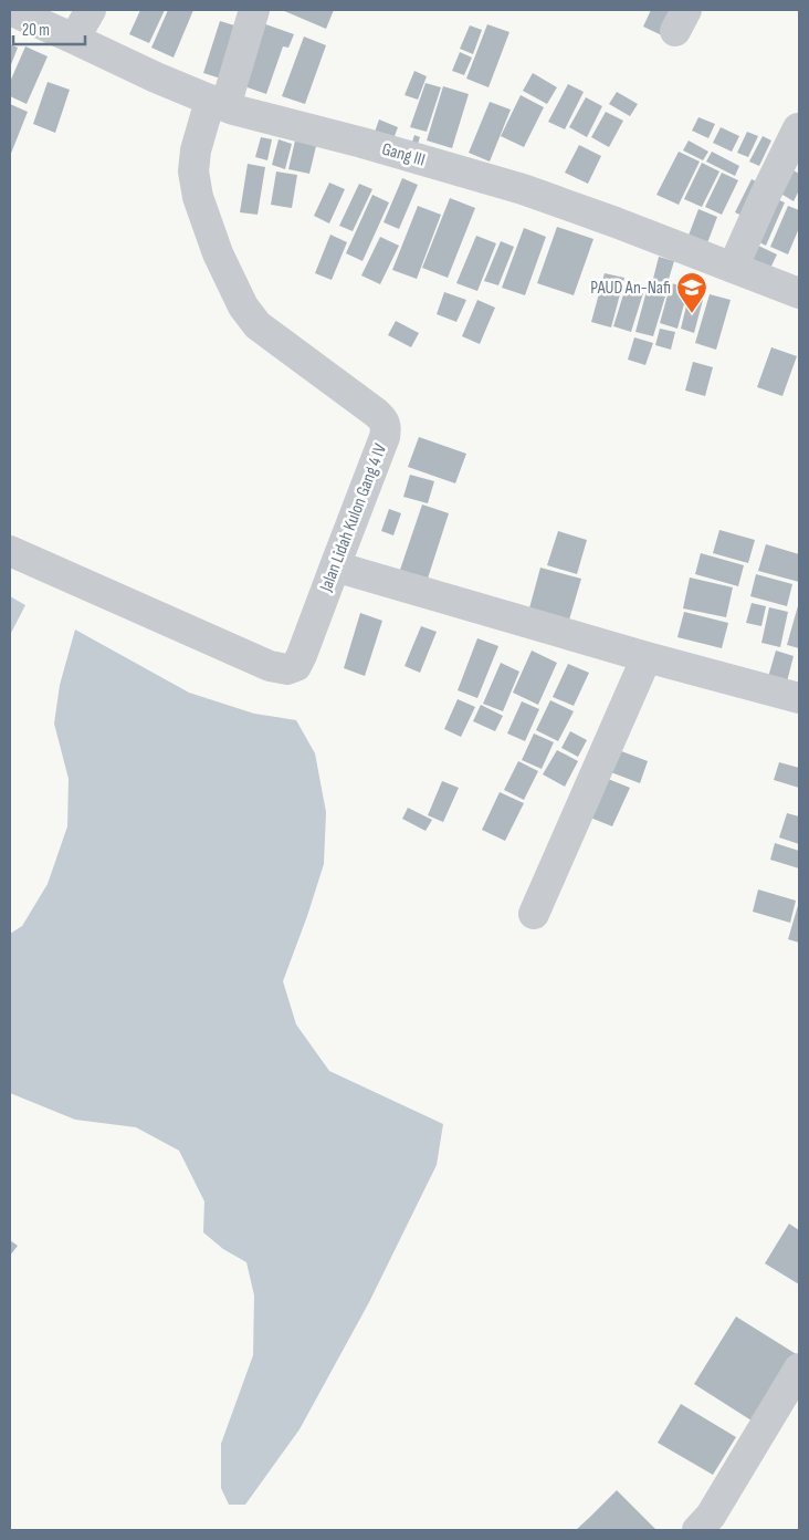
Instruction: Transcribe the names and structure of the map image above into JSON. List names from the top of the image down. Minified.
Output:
{"streets":{"street":["Gang III","Jalan Lidah Kulon Gang 4 IV"]},"crossings":[["Gang III","Jalan Lidah Kulon Gang 4 IV"]],"places":{"school or university":["PAUD An-Nafi"]},"scale_bar":"20 m"}
